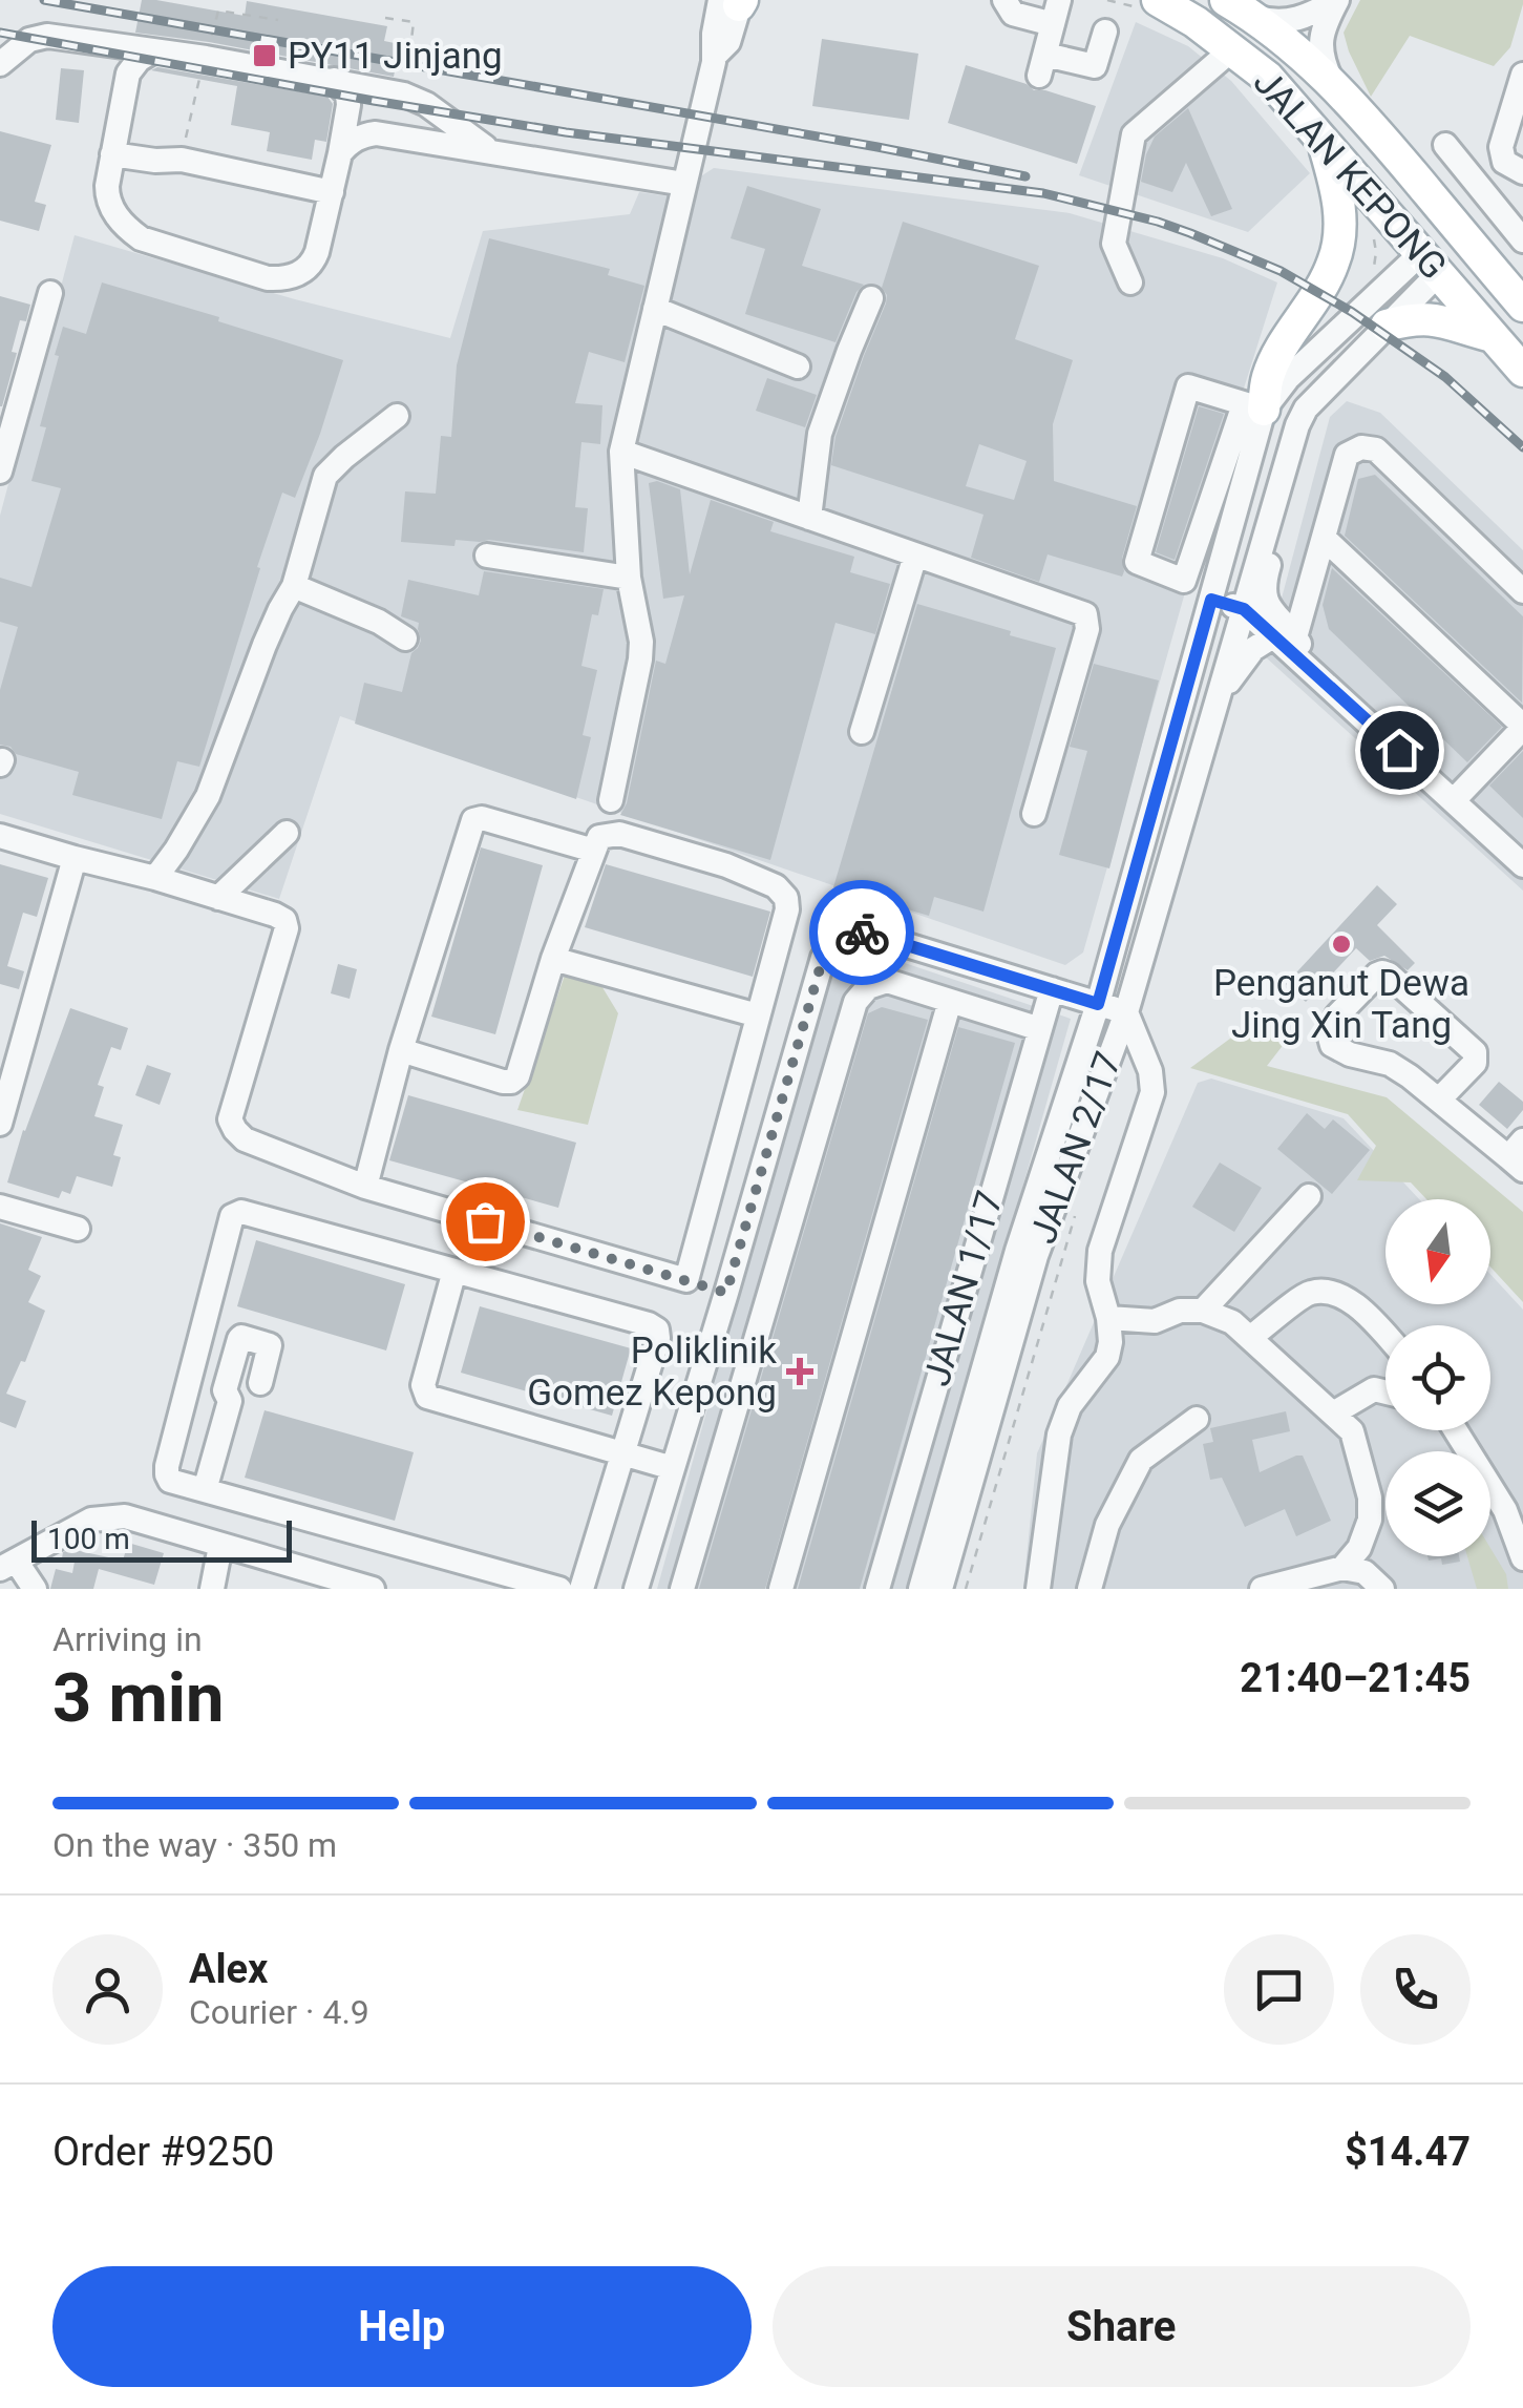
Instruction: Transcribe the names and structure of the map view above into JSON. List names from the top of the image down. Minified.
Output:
{"streets":{"main road":["JALAN KEPONG"],"street":["JALAN 2/17","JALAN 1/17"]},"crossings":[["JALAN KEPONG","JALAN 2/17"],["JALAN 2/17","JALAN 1/17"]],"places":{"transit":["PY11 Jinjang"],"other":["Penganut Dewa Jing Xin Tang"],"health":["Poliklinik Gomez Kepong"]},"scale_bar":"100 m","north":"bottom","page":{"scale":"100 m","heading":["3 min","Arriving in","21:40–21:45"],"panel":["Alex","Courier · 4.9","Order #9250","$14.47"],"bar":"On the way · 350 m","buttons":["Help","Share"]}}
